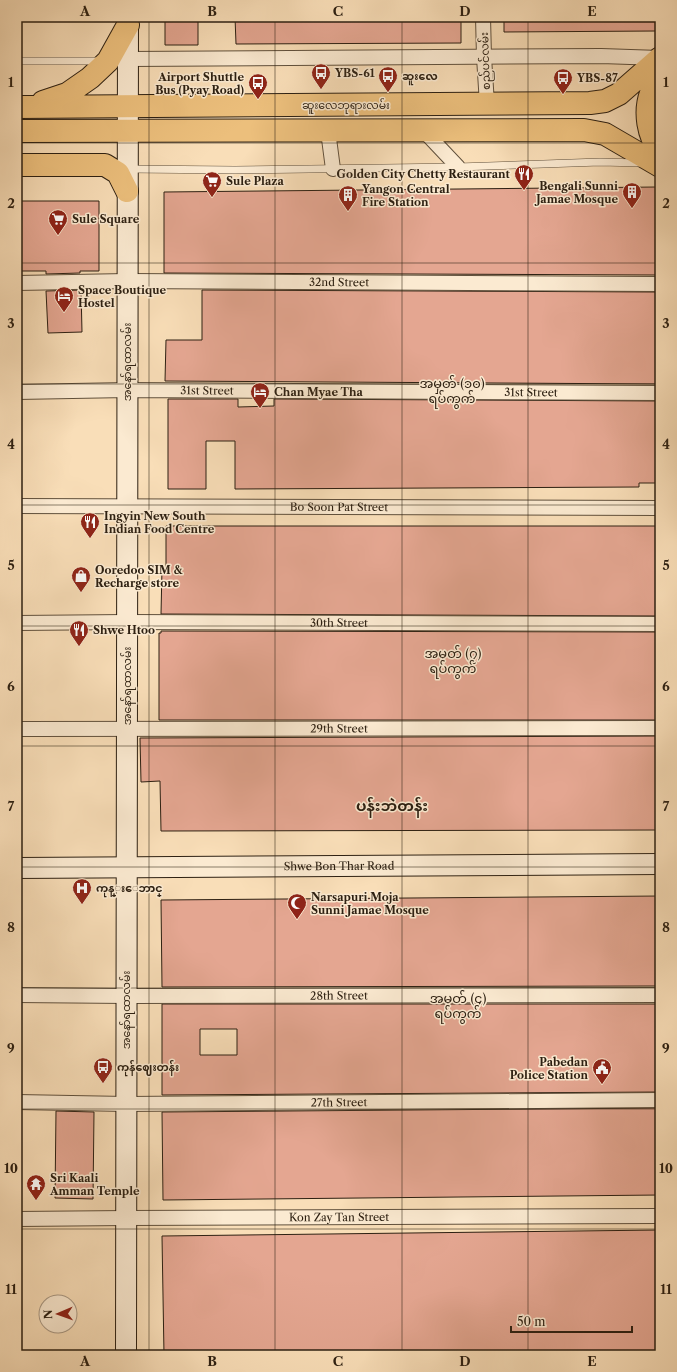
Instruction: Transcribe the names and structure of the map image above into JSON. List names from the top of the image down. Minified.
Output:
{"streets":{"main road":["ဆူးလေဘုရားလမ်း","အနော်ရထာလမ်း","Shwe Bon Thar Road"],"street":["စည်ပင်လမ်း","32nd Street","31st Street","Bo Soon Pat Street","30th Street","29th Street","28th Street","27th Street","Kon Zay Tan Street"]},"crossings":[["စည်ပင်လမ်း","ဆူးလေဘုရားလမ်း"],["ဆူးလေဘုရားလမ်း","အနော်ရထာလမ်း"],["32nd Street","အနော်ရထာလမ်း"],["အနော်ရထာလမ်း","31st Street"],["အနော်ရထာလမ်း","Bo Soon Pat Street"],["အနော်ရထာလမ်း","30th Street"],["အနော်ရထာလမ်း","29th Street"],["အနော်ရထာလမ်း","Shwe Bon Thar Road"],["အနော်ရထာလမ်း","28th Street"],["အနော်ရထာလမ်း","27th Street"],["အနော်ရထာလမ်း","Kon Zay Tan Street"]],"districts":["အမှတ် (၁၀) ရပ်ကွက်","အမှတ် (၇) ရပ်ကွက်","ပန်းဘဲတန်း","အမှတ် (၄) ရပ်ကွက်"],"places":{"bus stop":["YBS-61","ဆူးလေ","YBS-87","Airport Shuttle Bus (Pyay Road)","ကုန်ဈေးတန်း"],"restaurant":["Golden City Chetty Restaurant","Ingyin New South Indian Food Centre","Shwe Htoo"],"supermarket":["Sule Plaza","Sule Square"],"building":["Bengali Sunni Jamae Mosque","Yangon Central Fire Station"],"hotel":["Space Boutique Hostel","Chan Myae Tha"],"shop":["Ooredoo SIM & Recharge store"],"hospital":["ကုန္းေဘာင္"],"mosque":["Narsapuri Moja Sunni Jamae Mosque"],"public building":["Pabedan Police Station"],"temple":["Sri Kaali Amman Temple"]},"scale_bar":"50 m","north":"left","grid":{"columns":["A","B","C","D","E"],"rows":["1","2","3","4","5","6","7","8","9","10","11"]}}
